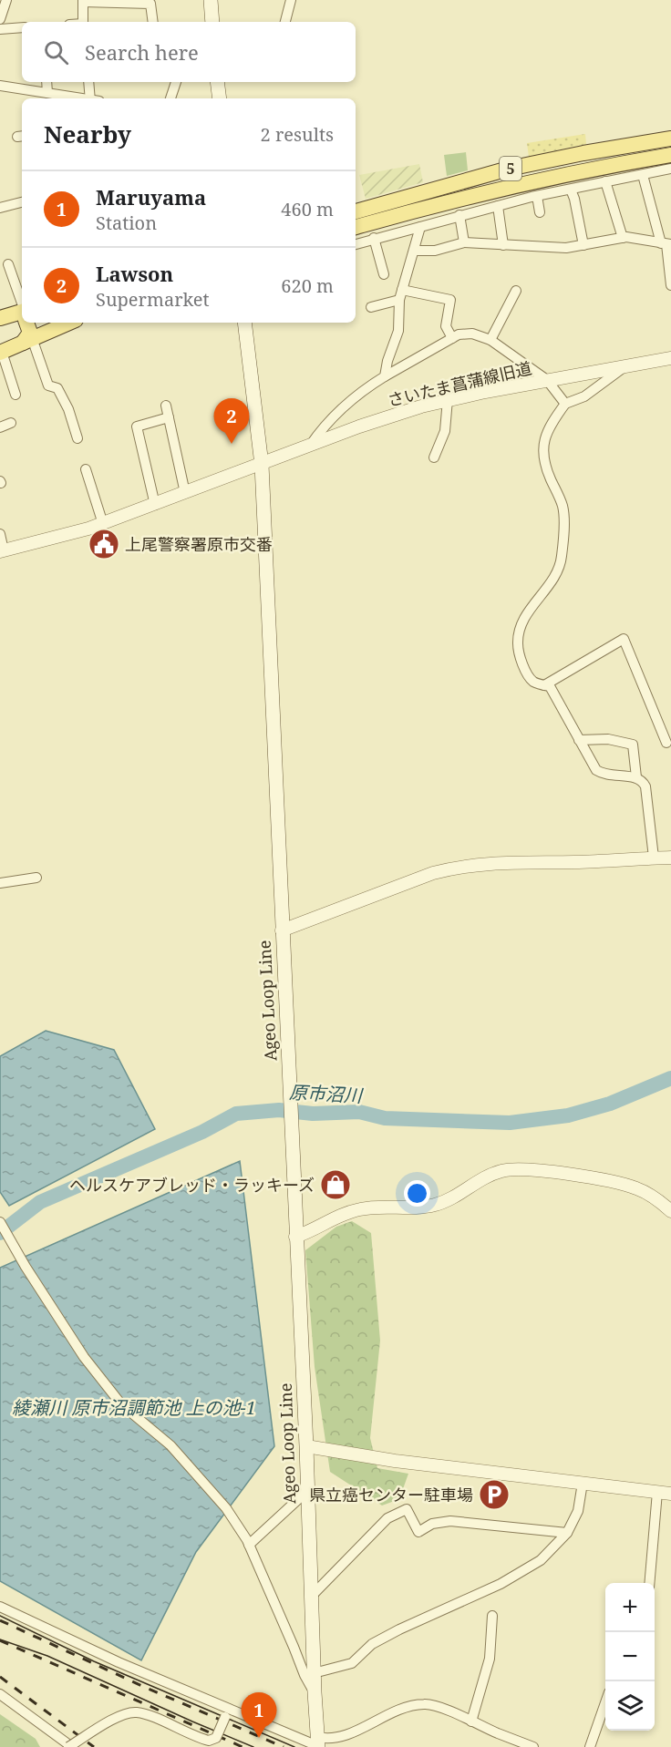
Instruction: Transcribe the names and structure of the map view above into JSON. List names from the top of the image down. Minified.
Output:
{"streets":{"main road":["5","Ageo Loop Line"],"street":["さいたま菖蒲線旧道"]},"crossings":[["さいたま菖蒲線旧道","Ageo Loop Line"]],"water":["原市沼川","綾瀬川 原市沼調節池 上の池-1"],"places":{"public building":["上尾警察署原市交番"],"shop":["ヘルスケアブレッド・ラッキーズ"],"parking":["県立癌センター駐車場"]},"page":{"search":"Search here","heading":["Nearby","2 results"],"list":[{"mark":"1","name":"Maruyama","note":"Station","value":"460 m"},{"mark":"2","name":"Lawson","note":"Supermarket","value":"620 m"}],"pins":["2","1"],"map_buttons":["+","−"]}}
